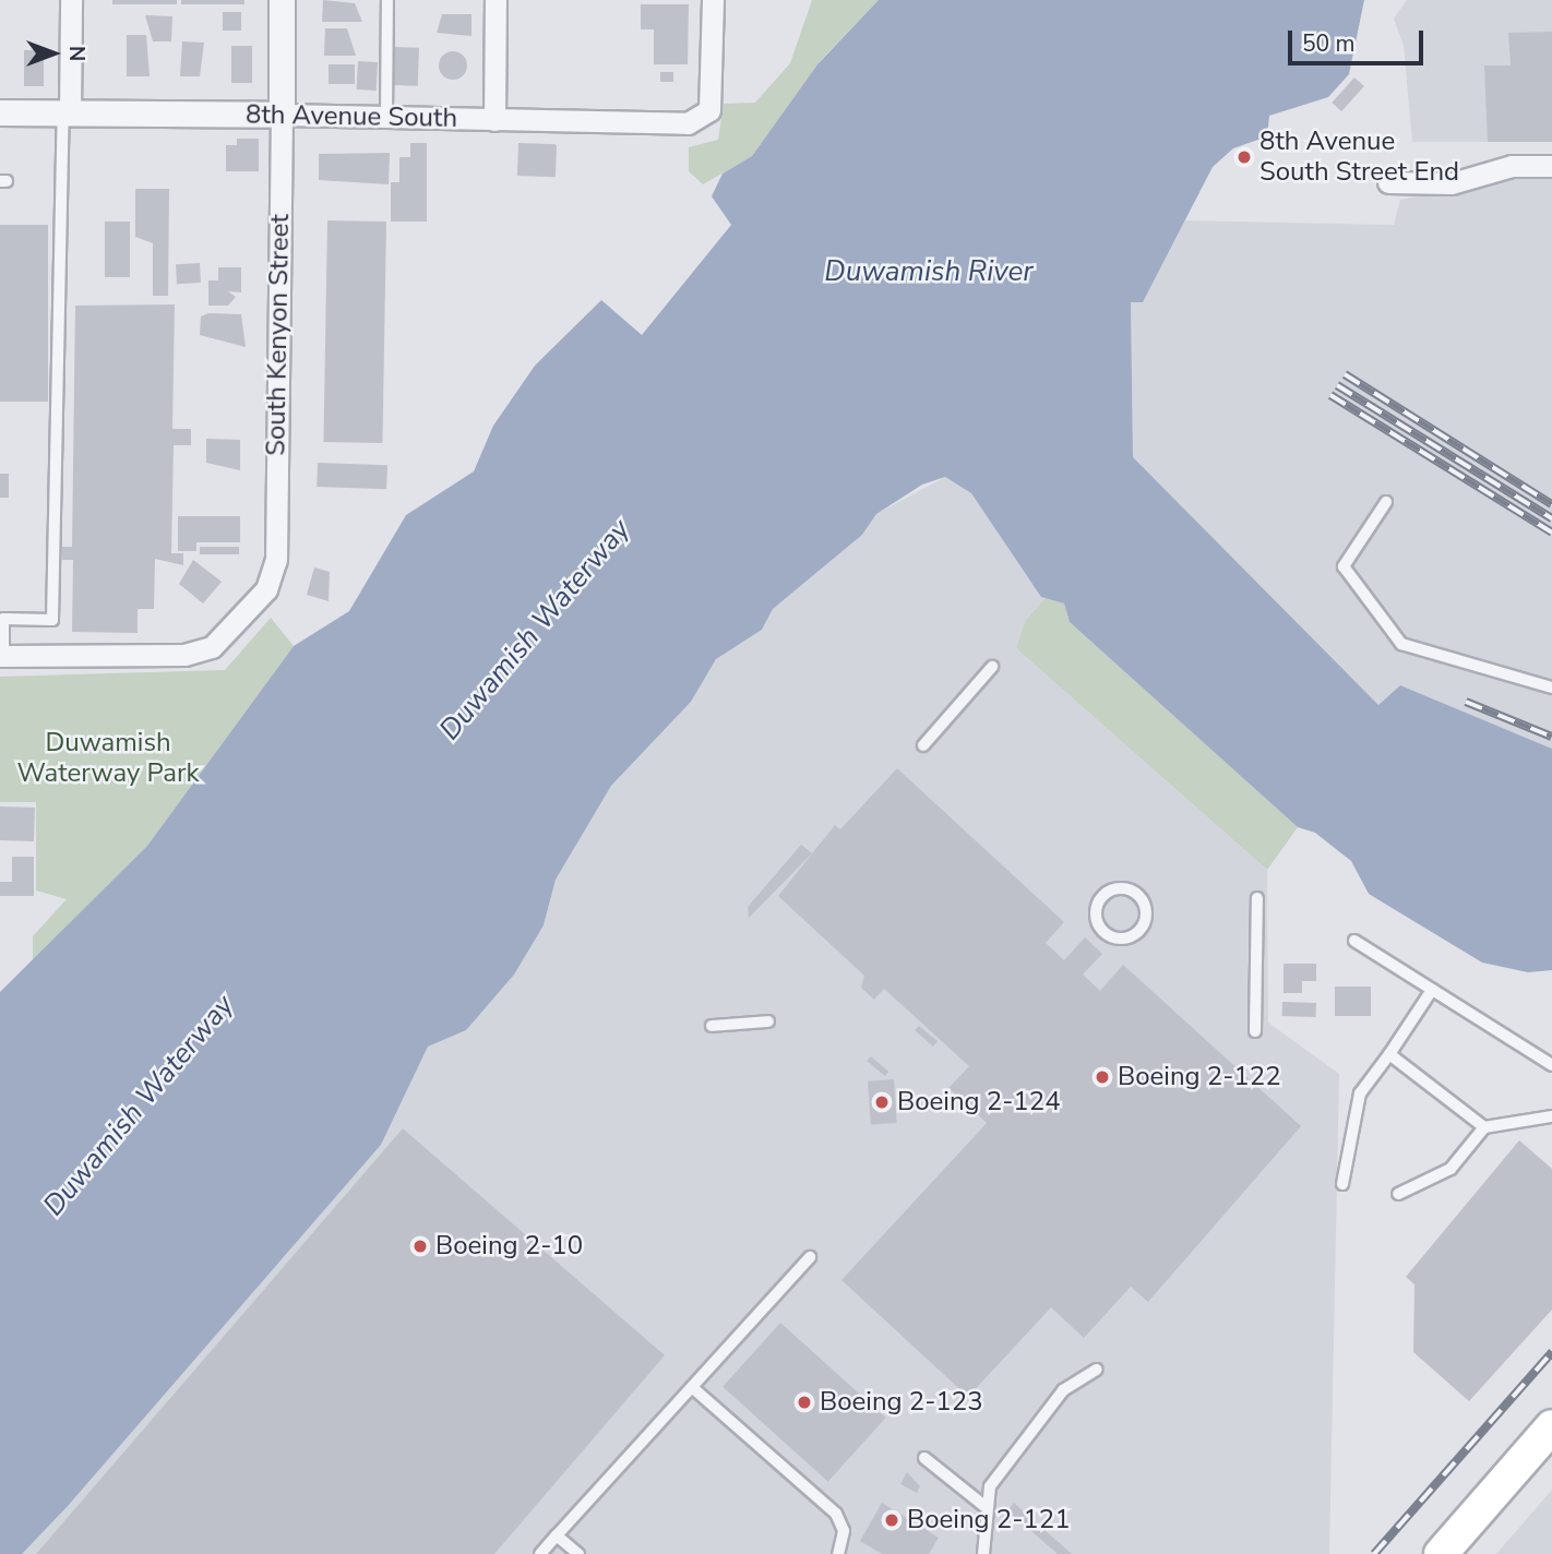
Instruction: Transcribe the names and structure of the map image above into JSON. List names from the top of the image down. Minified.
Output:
{"streets":{"street":["8th Avenue South","South Kenyon Street"]},"crossings":[["8th Avenue South","South Kenyon Street"]],"water":["Duwamish River","Duwamish Waterway"],"parks":["Duwamish Waterway Park"],"places":["8th Avenue South Street End","Boeing 2-122","Boeing 2-124","Boeing 2-10","Boeing 2-123","Boeing 2-121"],"scale_bar":"50 m","north":"right"}
